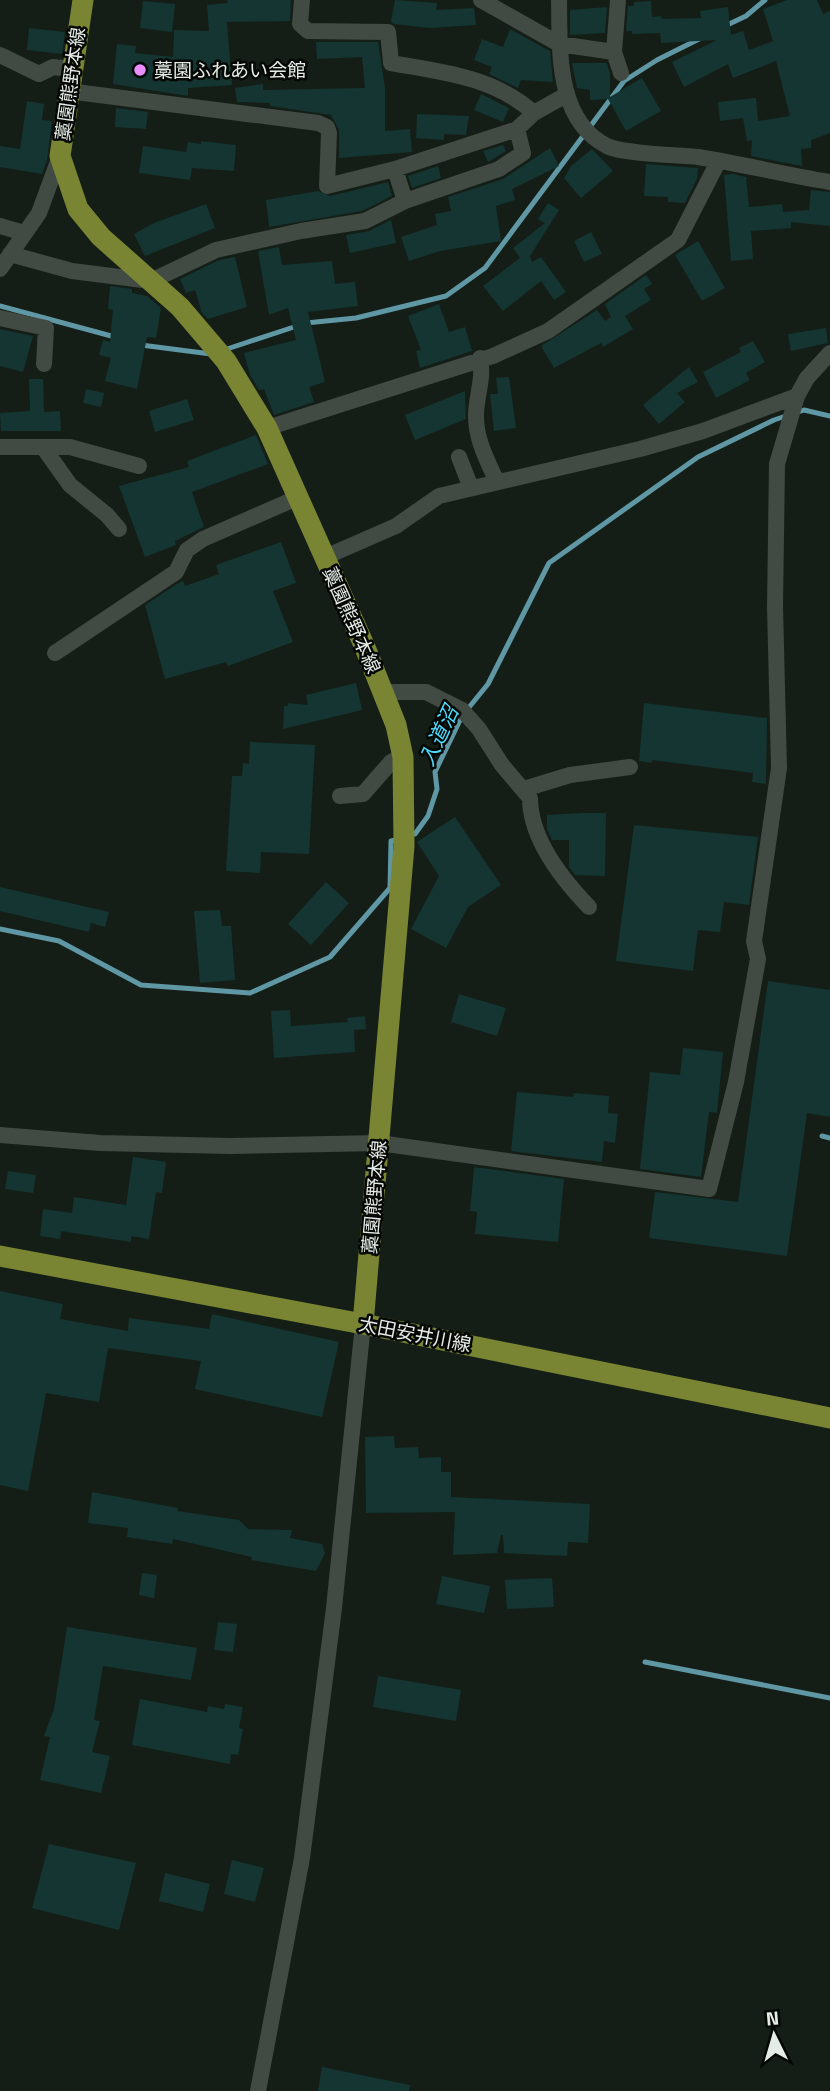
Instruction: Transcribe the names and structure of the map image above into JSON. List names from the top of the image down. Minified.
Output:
{"streets":{"main road":["藁園熊野本線","太田安井川線"]},"crossings":[["藁園熊野本線","太田安井川線"]],"water":["入道沼"],"places":["藁園ふれあい会館"],"north":"top"}
